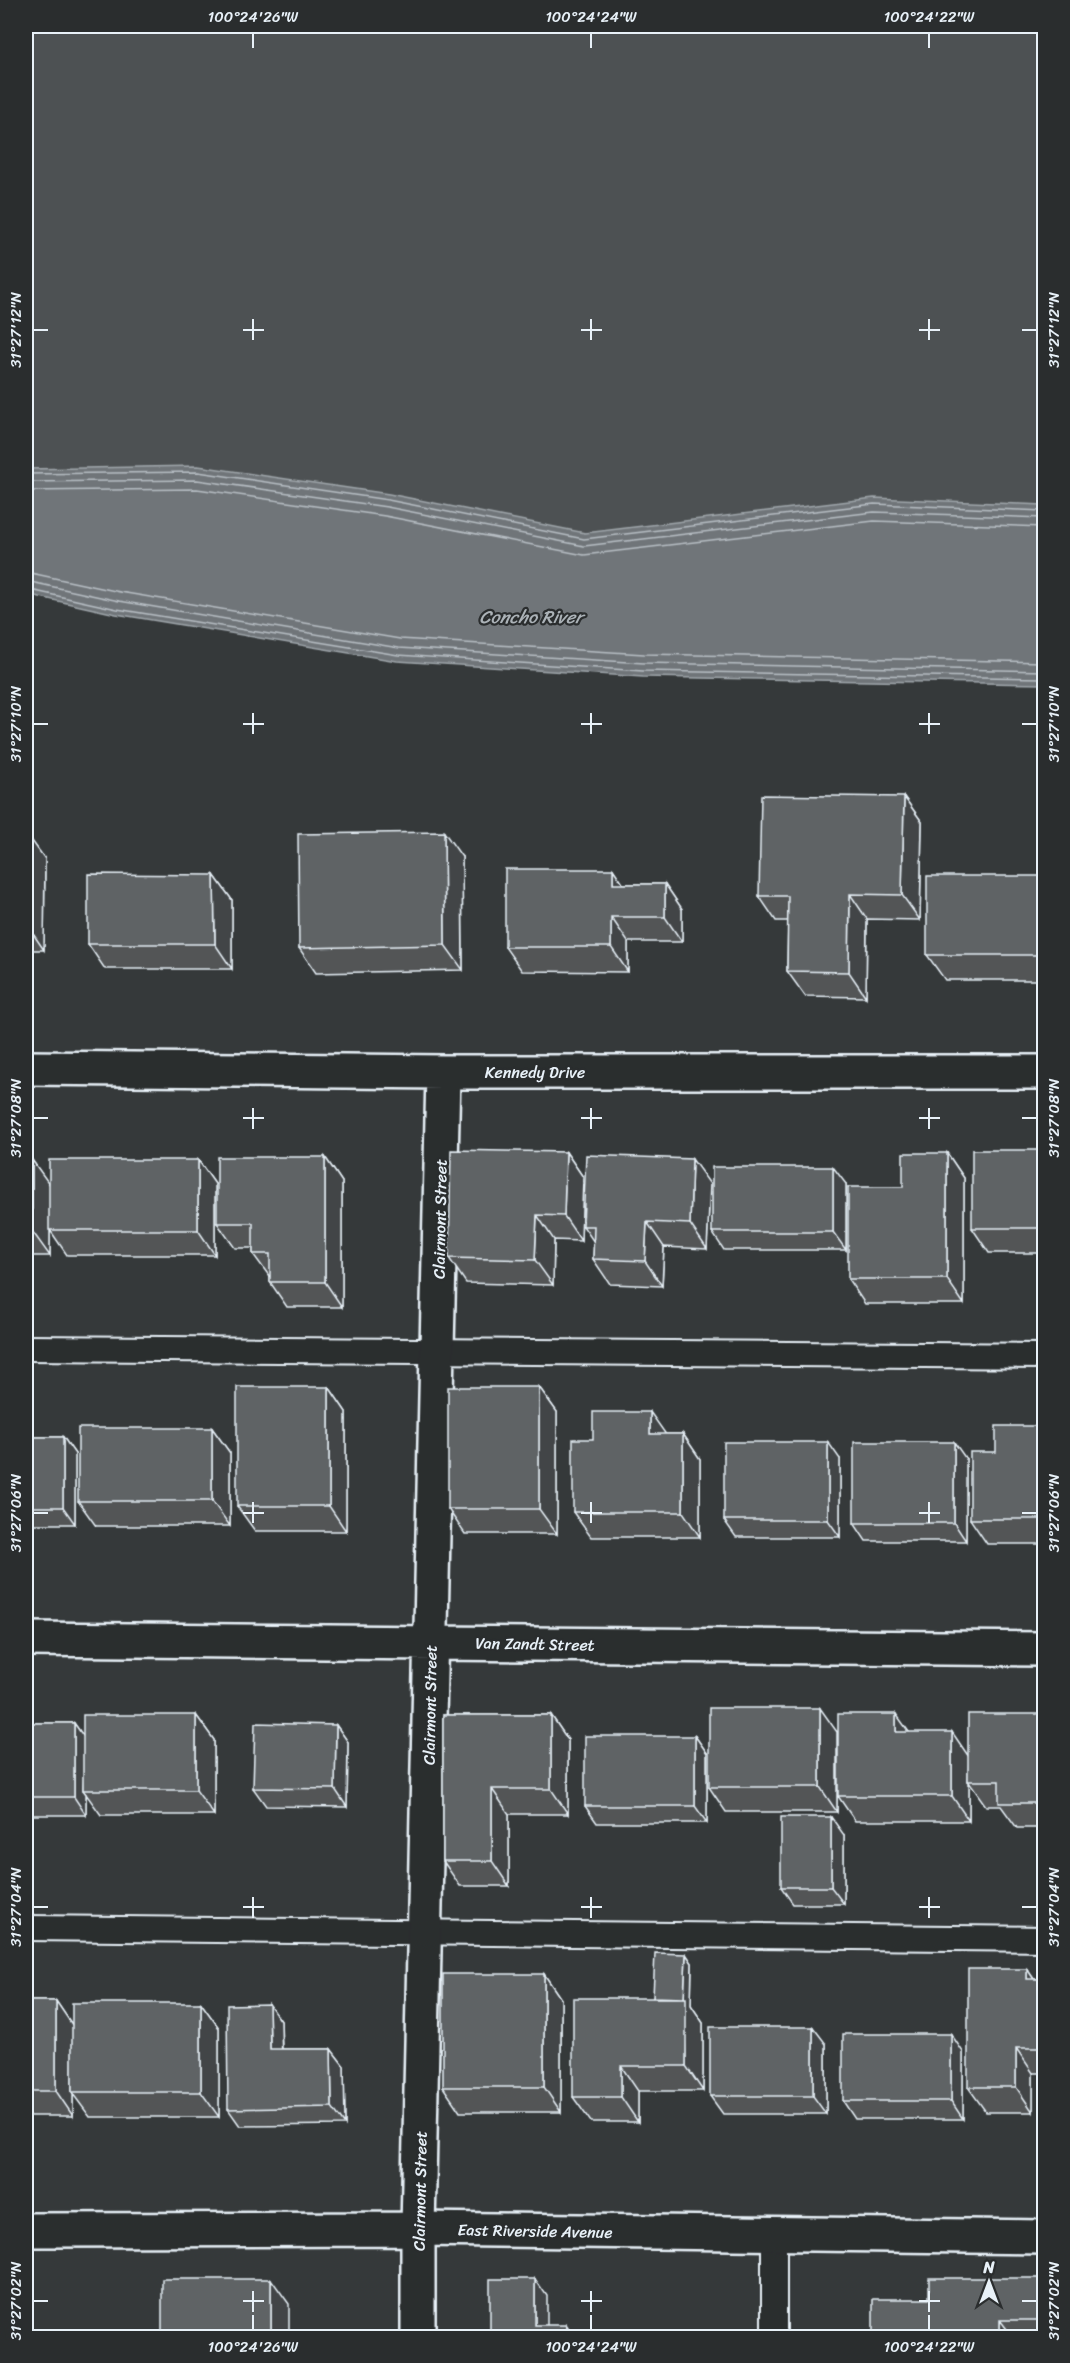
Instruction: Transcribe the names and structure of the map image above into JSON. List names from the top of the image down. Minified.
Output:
{"streets":{"street":["Kennedy Drive","Clairmont Street","Van Zandt Street","East Riverside Avenue"]},"crossings":[["Kennedy Drive","Clairmont Street"],["Clairmont Street","Van Zandt Street"],["Clairmont Street","East Riverside Avenue"]],"water":["Concho River"],"north":"top","coordinates":["100°24'26\"W","100°24'24\"W","100°24'22\"W","31°27'12\"N","31°27'10\"N","31°27'08\"N","31°27'06\"N","31°27'04\"N","31°27'02\"N"]}
